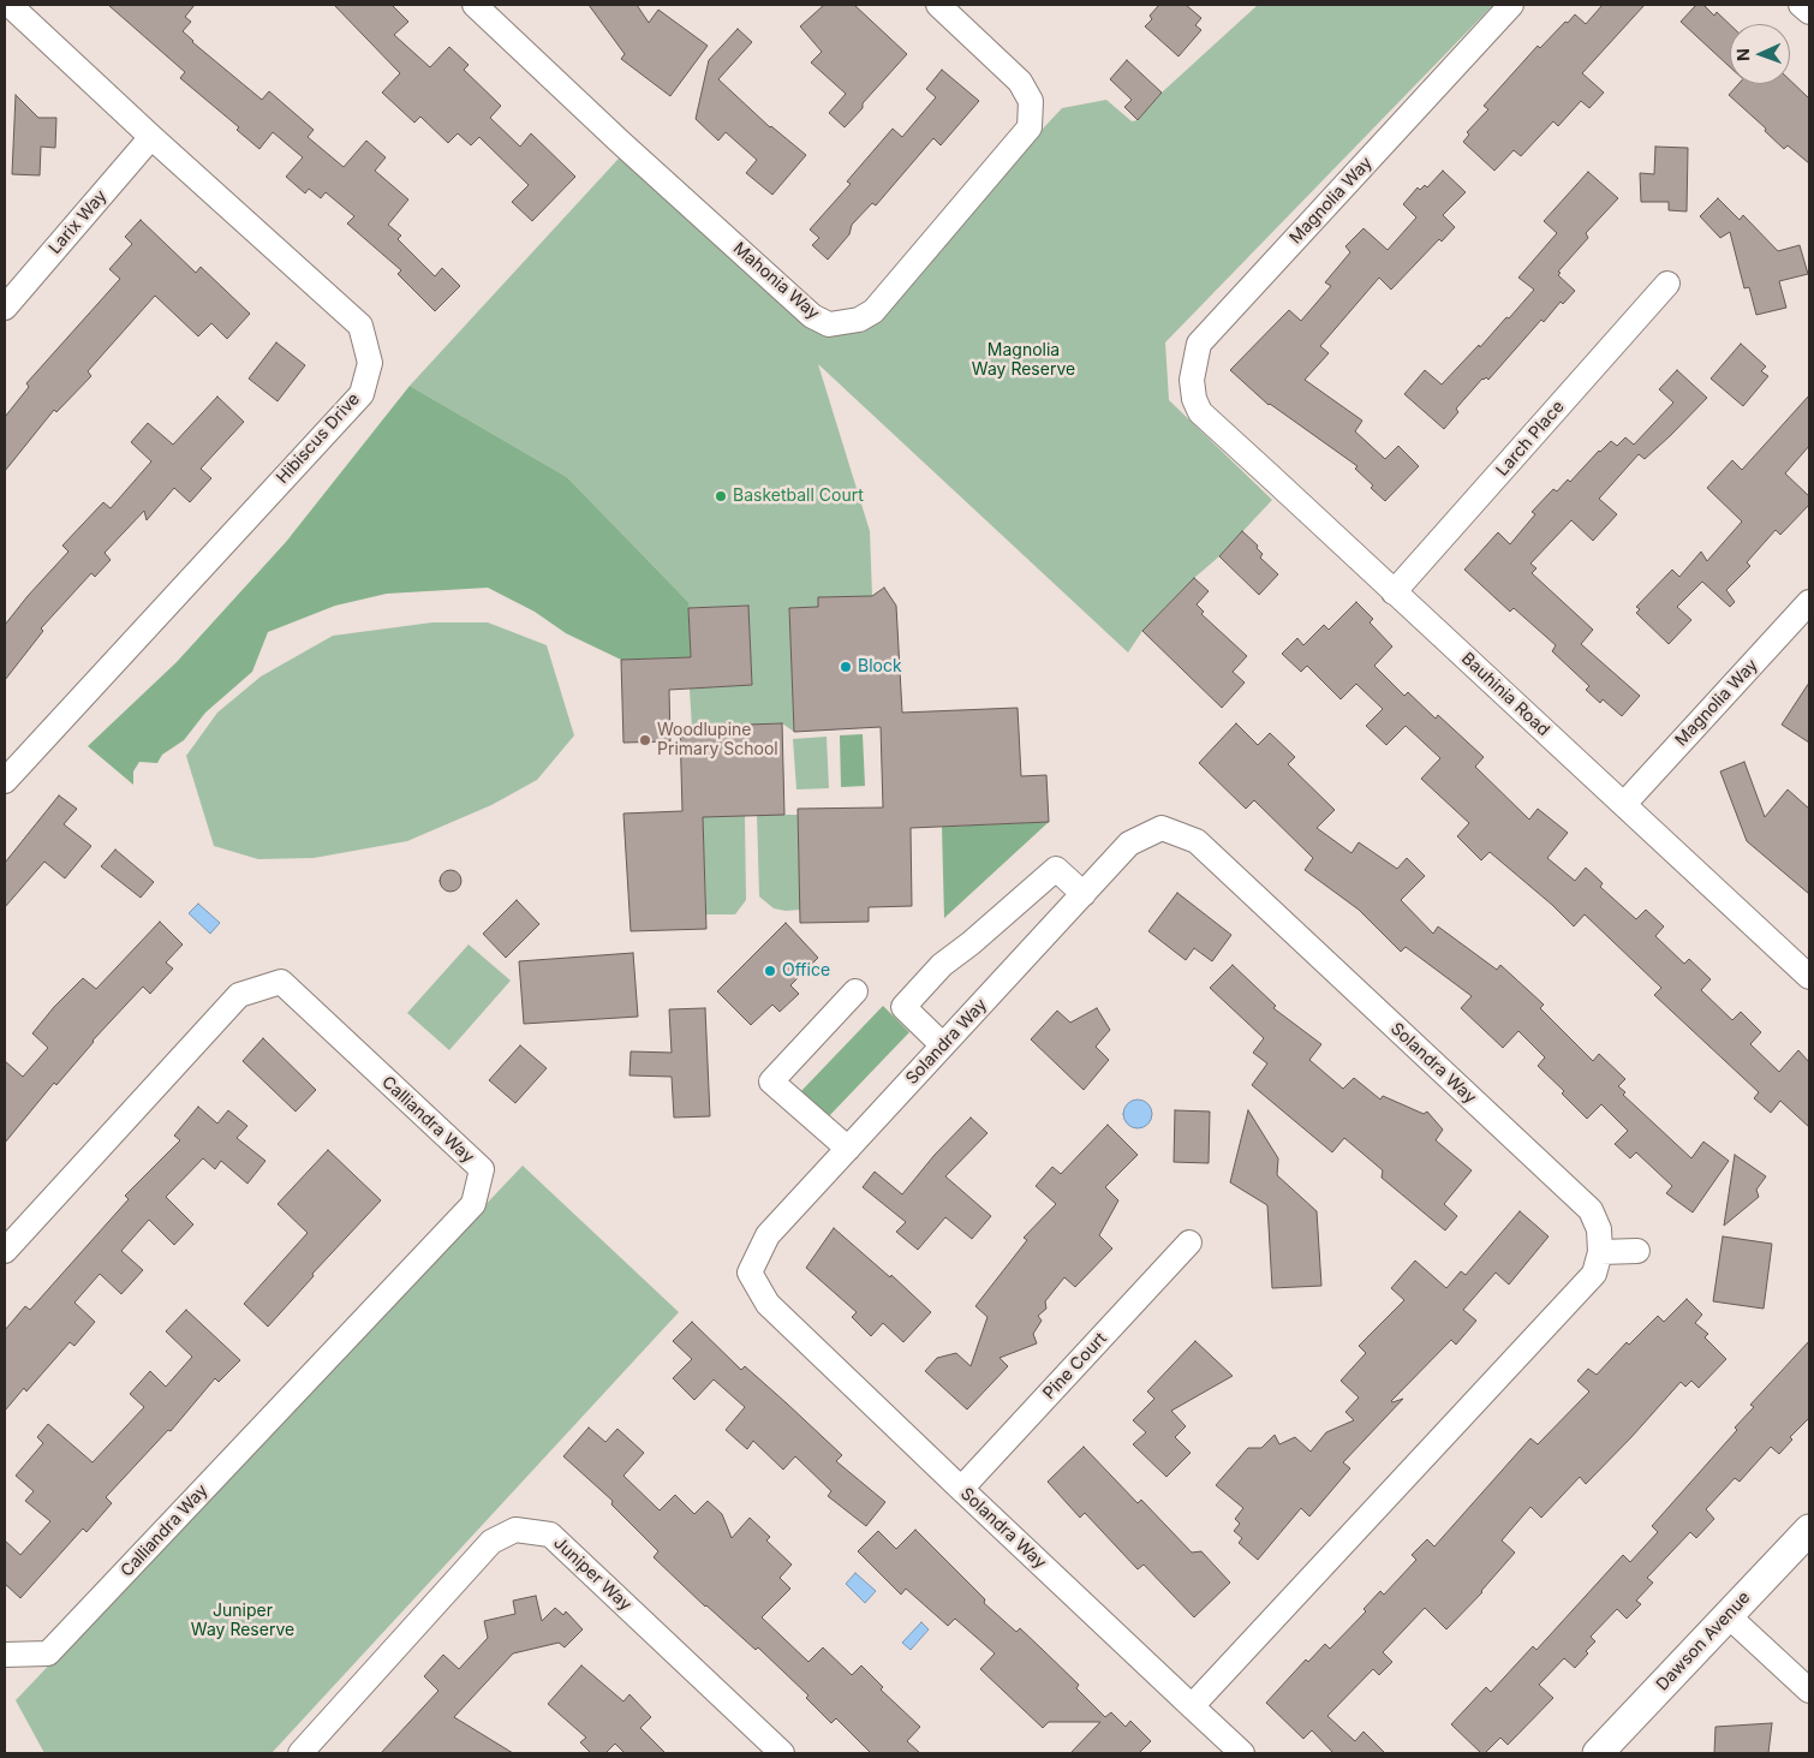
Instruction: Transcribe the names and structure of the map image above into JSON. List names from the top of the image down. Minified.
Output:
{"streets":{"main road":["Dawson Avenue"],"street":["Magnolia Way","Larix Way","Mahonia Way","Hibiscus Drive","Larch Place","Bauhinia Road","Solandra Way","Calliandra Way","Pine Court","Juniper Way"]},"crossings":[["Magnolia Way","Bauhinia Road"],["Larix Way","Hibiscus Drive"],["Larch Place","Bauhinia Road"],["Solandra Way","Pine Court"]],"parks":["Magnolia Way Reserve","Juniper Way Reserve"],"places":["Basketball Court","Block","Woodlupine Primary School","Office"],"north":"left"}
